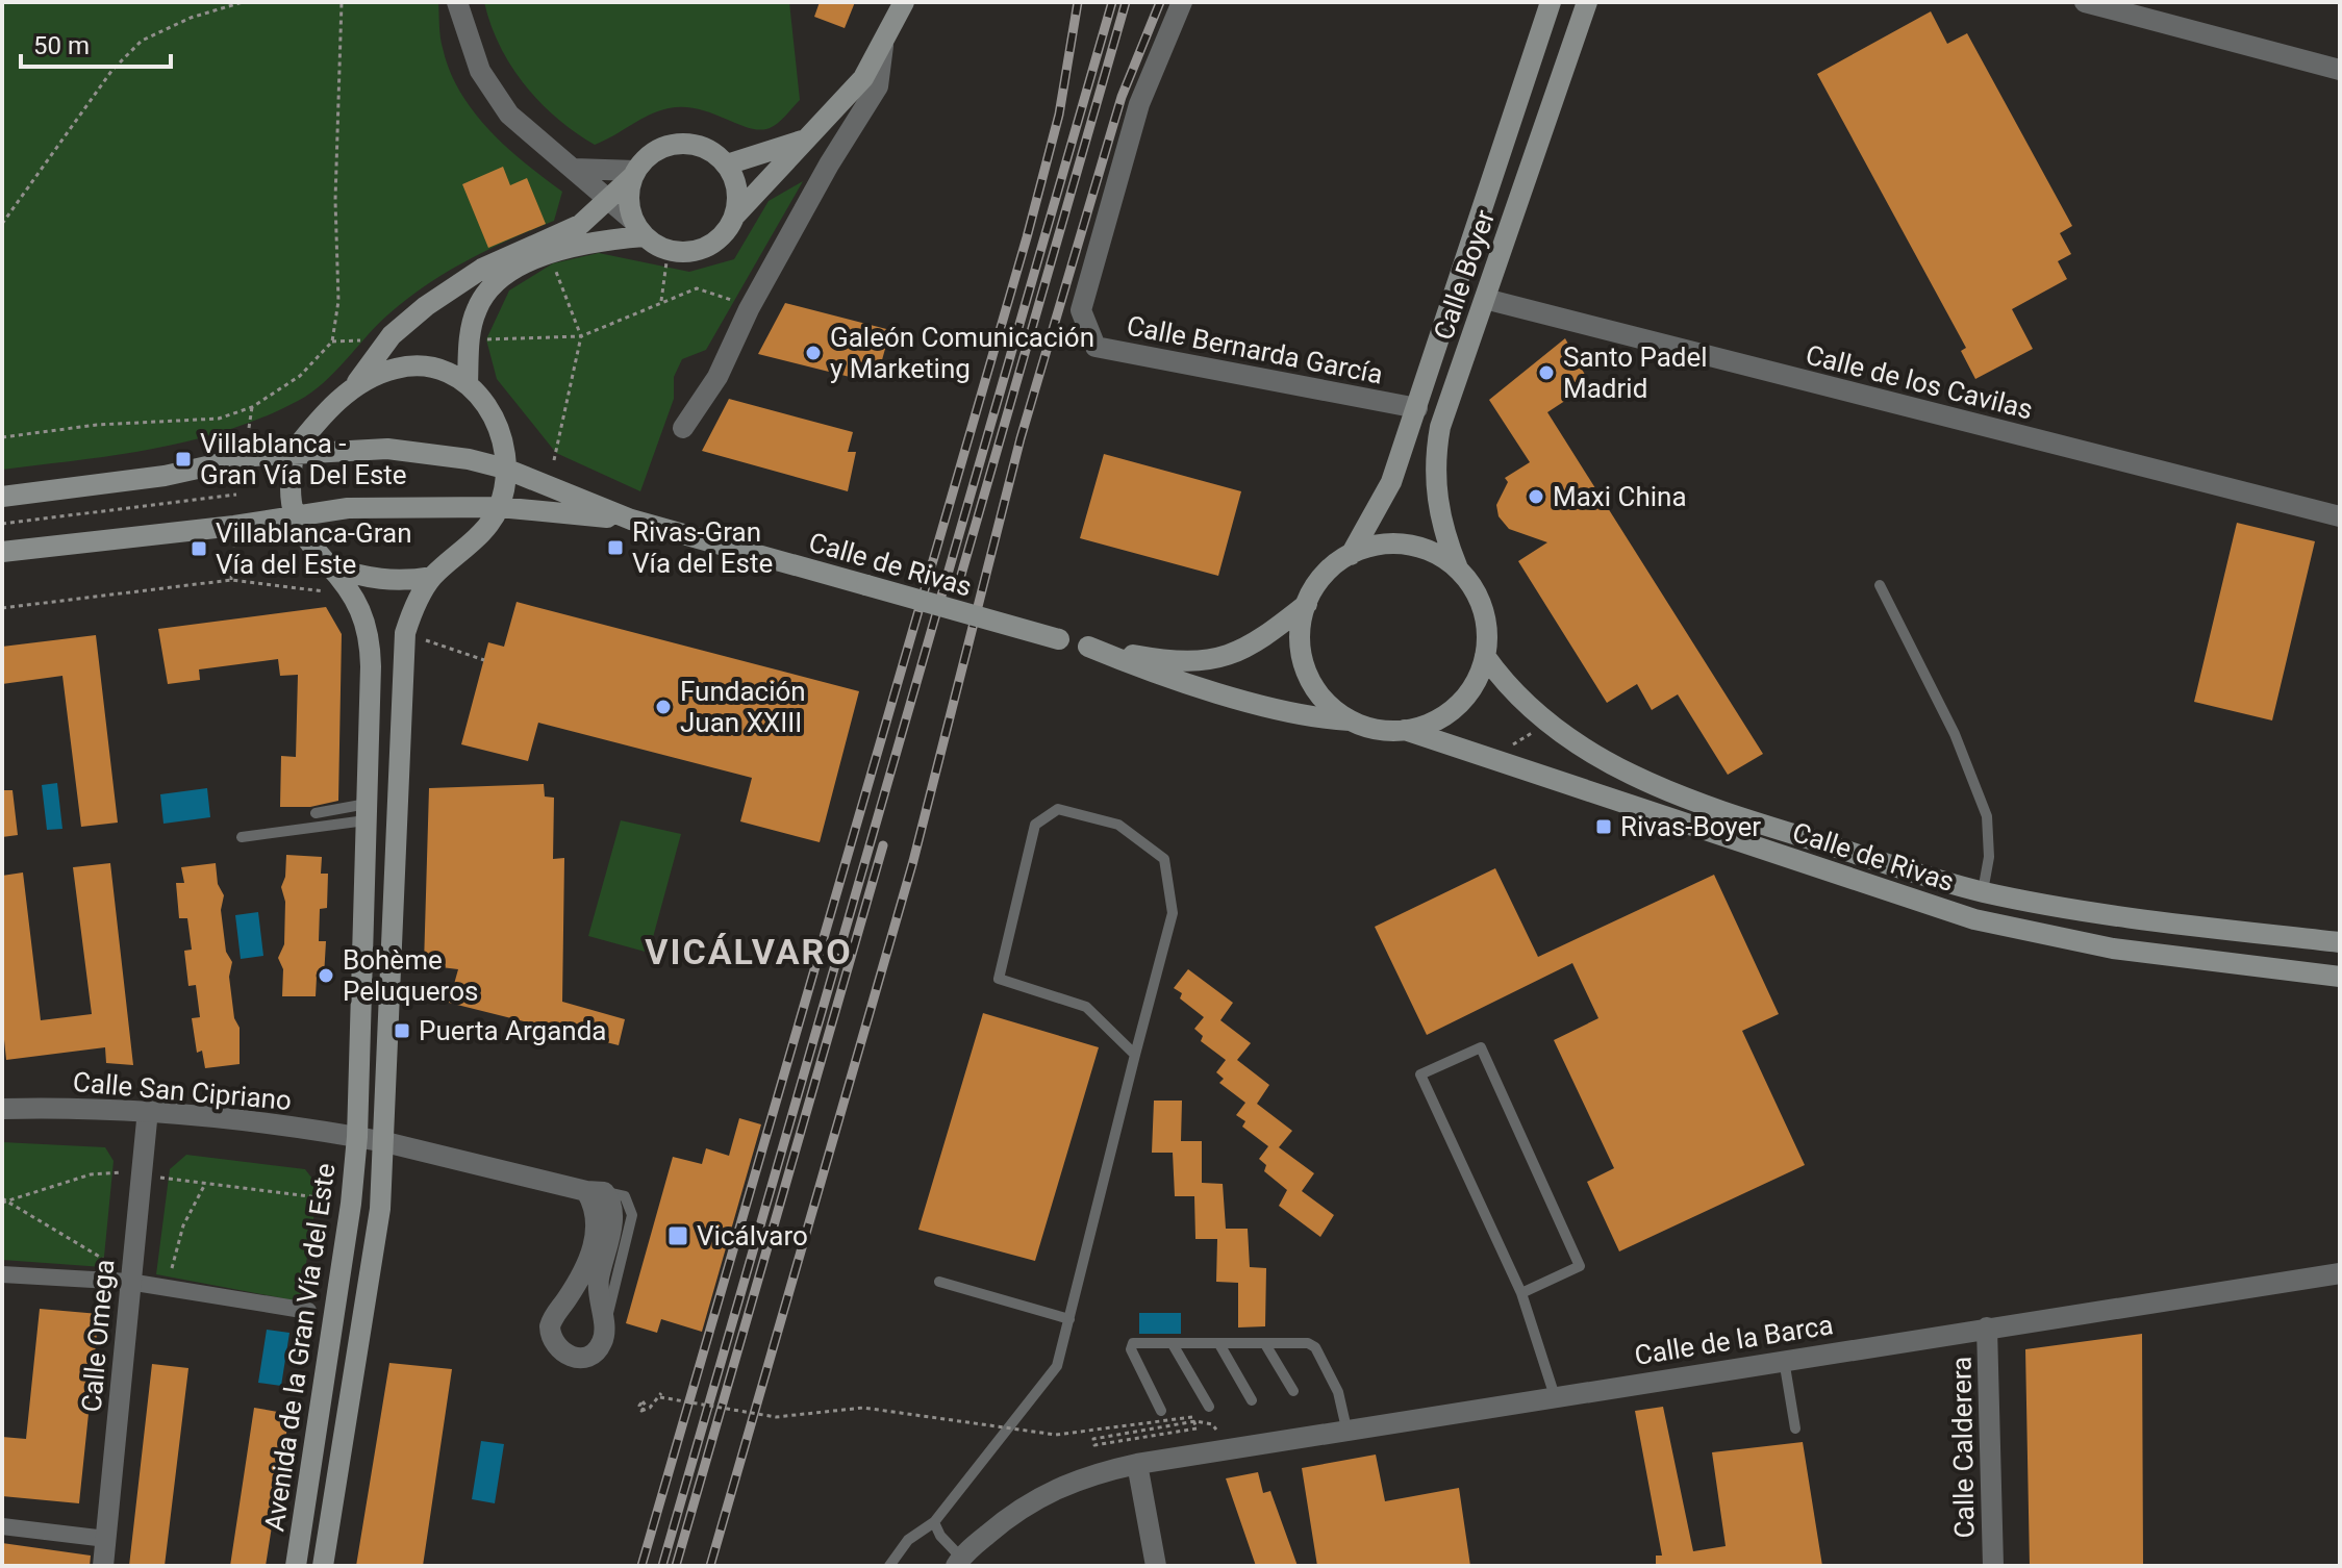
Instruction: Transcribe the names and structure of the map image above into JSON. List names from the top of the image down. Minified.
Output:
{"streets":{"main road":["Calle Boyer","Calle de Rivas","Avenida de la Gran Vía del Este"],"street":["Calle Bernarda García","Calle de los Cavilas","Calle San Cipriano","Calle Omega","Calle de la Barca","Calle Calderera"]},"crossings":[["Calle Boyer","Calle Bernarda García"],["Calle Boyer","Calle de los Cavilas"],["Calle Boyer","Calle de Rivas"],["Calle de Rivas","Avenida de la Gran Vía del Este"],["Calle San Cipriano","Calle Omega"],["Calle San Cipriano","Avenida de la Gran Vía del Este"],["Calle de la Barca","Calle Calderera"]],"districts":["VICÁLVARO"],"places":{"other":["Galeón Comunicación y Marketing","Santo Padel Madrid","Maxi China","Fundación Juan XXIII","Bohème Peluqueros"],"transit":["Villablanca - Gran Vía Del Este","Rivas-Gran Vía del Este","Villablanca-Gran Vía del Este","Rivas-Boyer","Puerta Arganda","Vicálvaro"]},"scale_bar":"50 m"}
